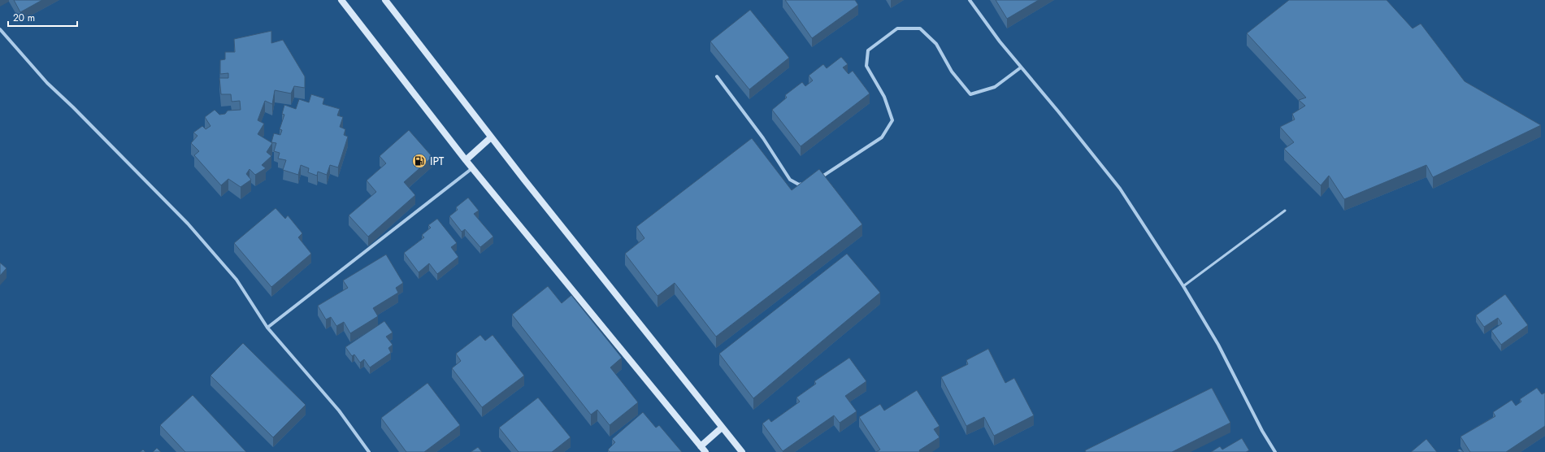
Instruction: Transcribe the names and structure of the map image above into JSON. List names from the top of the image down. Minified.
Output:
{"places":{"fuel station":["IPT"]},"scale_bar":"20 m"}
